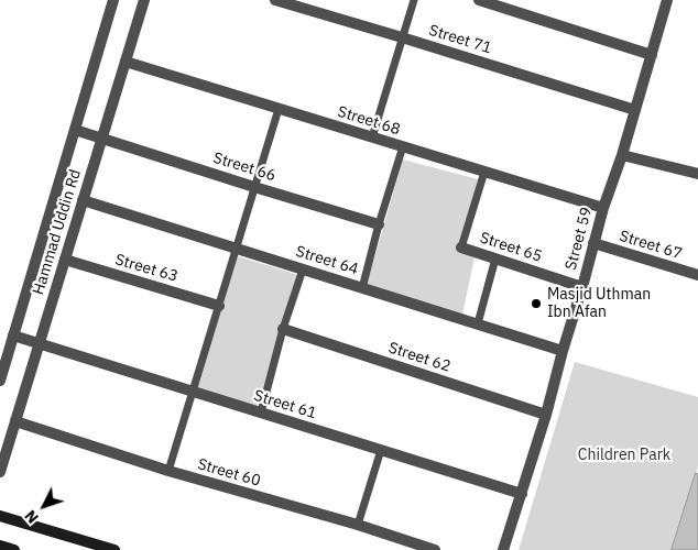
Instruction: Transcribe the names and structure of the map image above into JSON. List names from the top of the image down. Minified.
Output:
{"streets":{"street":["Street 71","Street 68","Street 66","Hammad Uddin Rd","Street 59","Street 67","Street 65","Street 64","Street 63","Street 62","Street 61","Street 60"]},"crossings":[["Street 71","Street 59"],["Street 68","Hammad Uddin Rd"],["Street 68","Street 59"],["Street 66","Hammad Uddin Rd"],["Hammad Uddin Rd","Street 64"],["Hammad Uddin Rd","Street 63"],["Hammad Uddin Rd","Street 61"],["Hammad Uddin Rd","Street 60"],["Street 59","Street 67"],["Street 59","Street 65"],["Street 59","Street 64"],["Street 59","Street 62"],["Street 59","Street 61"]],"parks":["Children Park"],"places":["Masjid Uthman Ibn Afan"],"north":"bottom left"}
